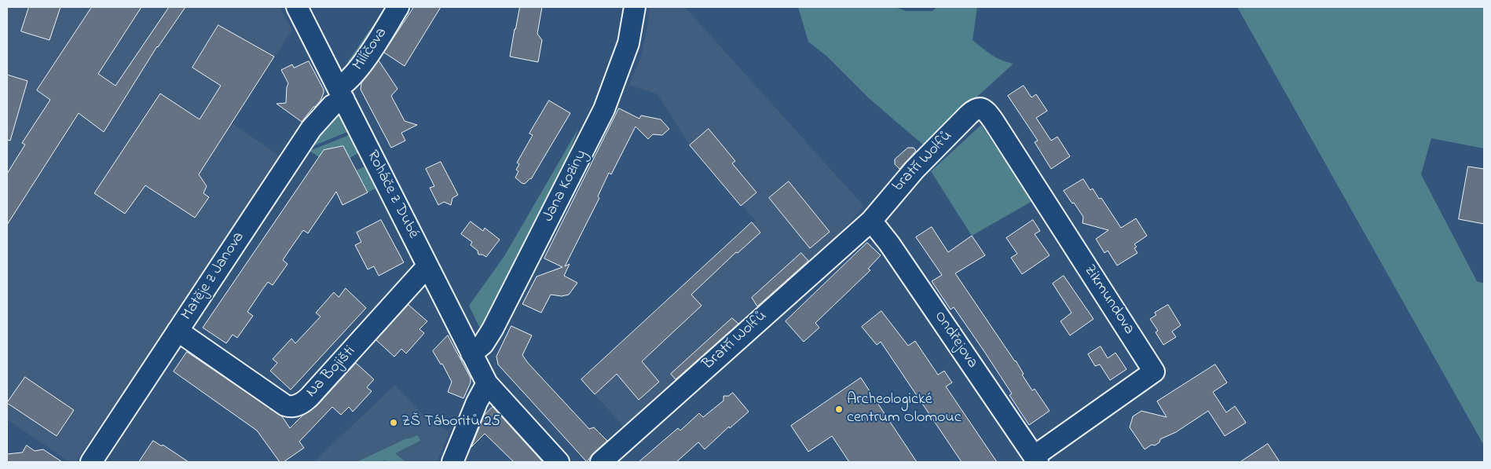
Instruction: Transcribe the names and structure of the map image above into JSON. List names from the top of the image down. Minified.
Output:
{"streets":{"street":["Milíčova","bratří Wolfů","Jana Koziny","Roháče z Dubé","Matěje z Janova","Zikmundova","Ondřejova","Bratří Wolfů","Na Bojišti"]},"crossings":[["Milíčova","Roháče z Dubé"],["Milíčova","Matěje z Janova"],["bratří Wolfů","Zikmundova"],["bratří Wolfů","Ondřejova"],["bratří Wolfů","Bratří Wolfů"],["Jana Koziny","Roháče z Dubé"],["Roháče z Dubé","Matěje z Janova"],["Roháče z Dubé","Na Bojišti"],["Matěje z Janova","Na Bojišti"],["Zikmundova","Ondřejova"],["Ondřejova","Bratří Wolfů"]],"places":["Archeologické centrum Olomouc","ZŠ Táboritů 25"]}
